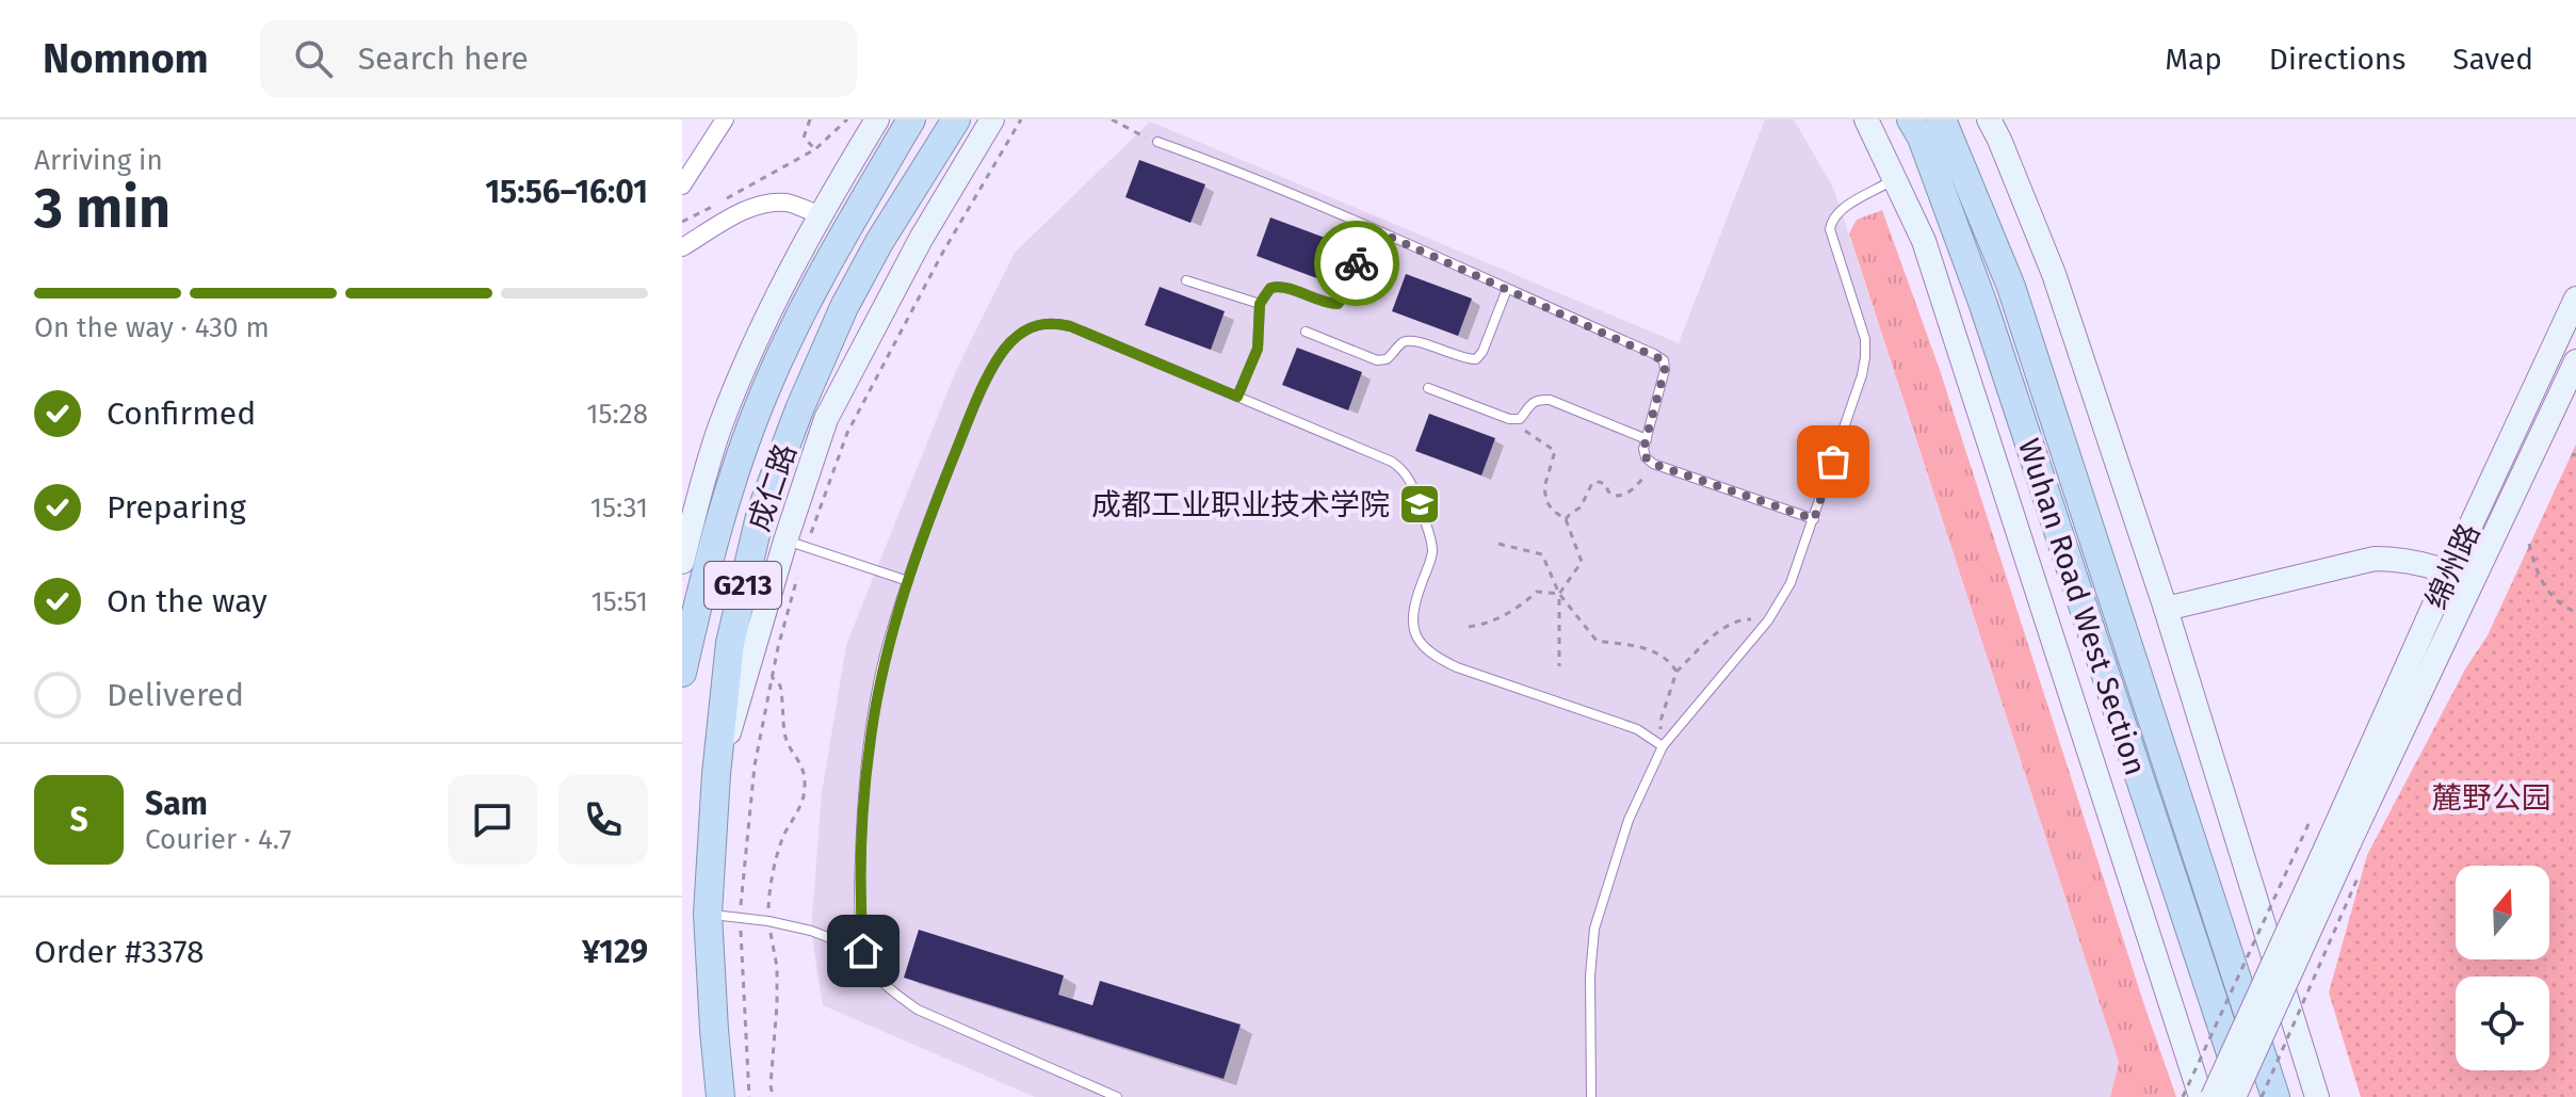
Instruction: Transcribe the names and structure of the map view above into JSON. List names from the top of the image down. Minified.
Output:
{"streets":{"highway":["成仁路","G213","Wuhan Road West Section"],"main road":["绵州路"]},"parks":["麓野公园"],"places":{"school or university":["成都工业职业技术学院"]},"north":"top","page":{"header":"Nomnom","search":"Search here","nav":["Map","Directions","Saved"],"heading":["3 min","Arriving in","15:56–16:01"],"panel":["Sam","Courier · 4.7","Order #3378","¥129"],"bar":"On the way · 430 m","list":[["Confirmed","15:28"],["Preparing","15:31"],["On the way","15:51"],"Delivered"],"round":"S"}}
